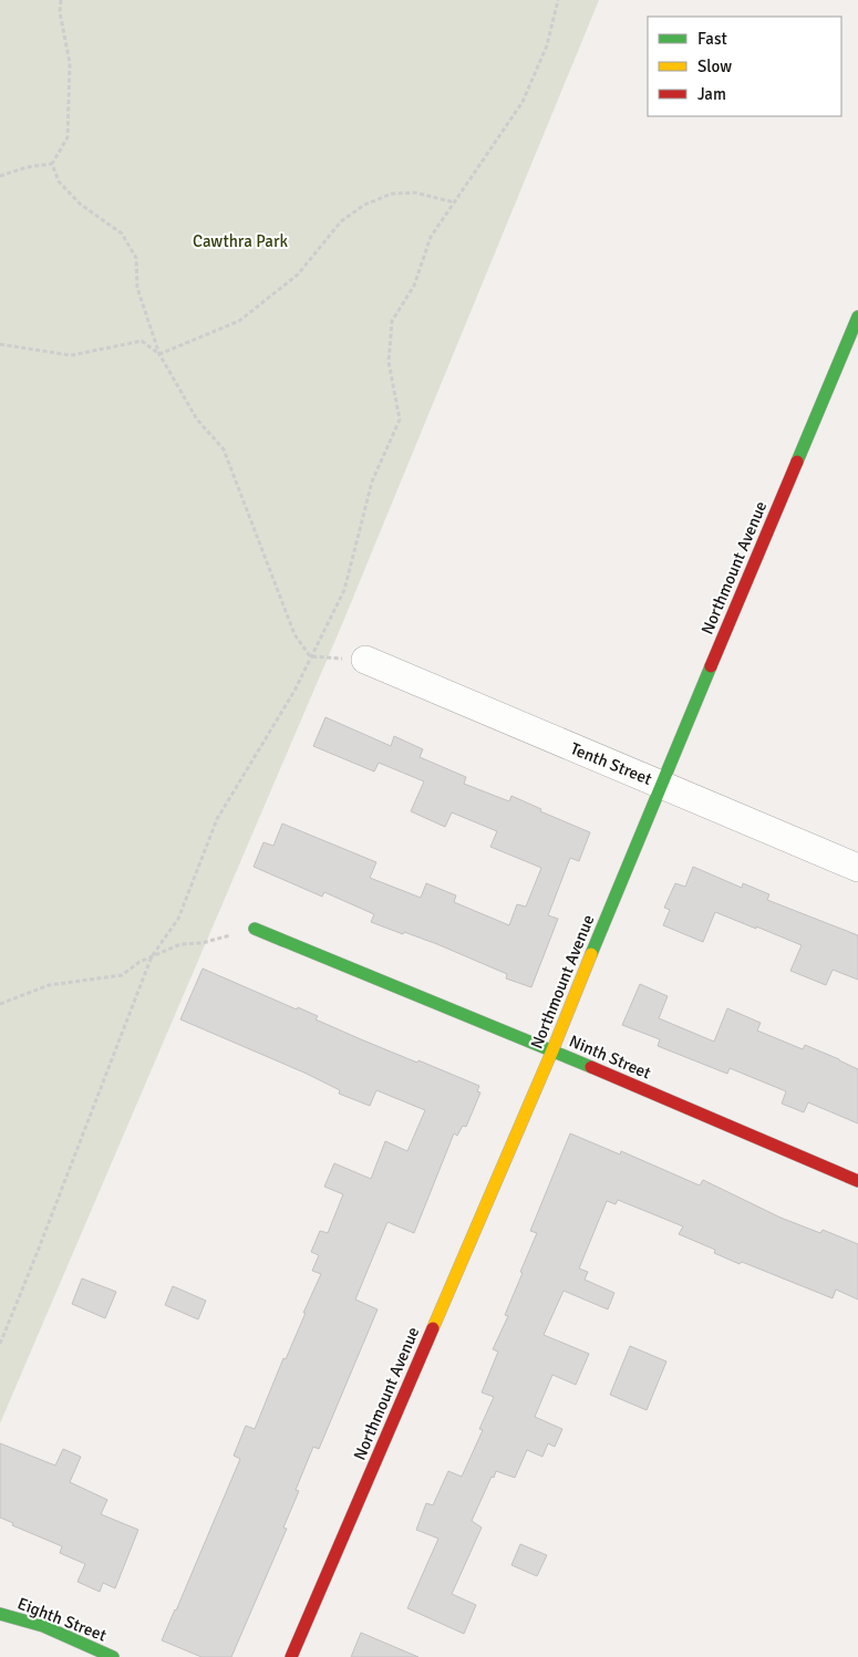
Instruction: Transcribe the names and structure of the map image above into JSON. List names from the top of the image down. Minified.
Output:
{"streets":{"street":["Northmount Avenue","Tenth Street","Ninth Street","Eighth Street"]},"crossings":[["Northmount Avenue","Tenth Street"],["Northmount Avenue","Ninth Street"]],"parks":["Cawthra Park"],"legend":["Fast","Slow","Jam"]}
